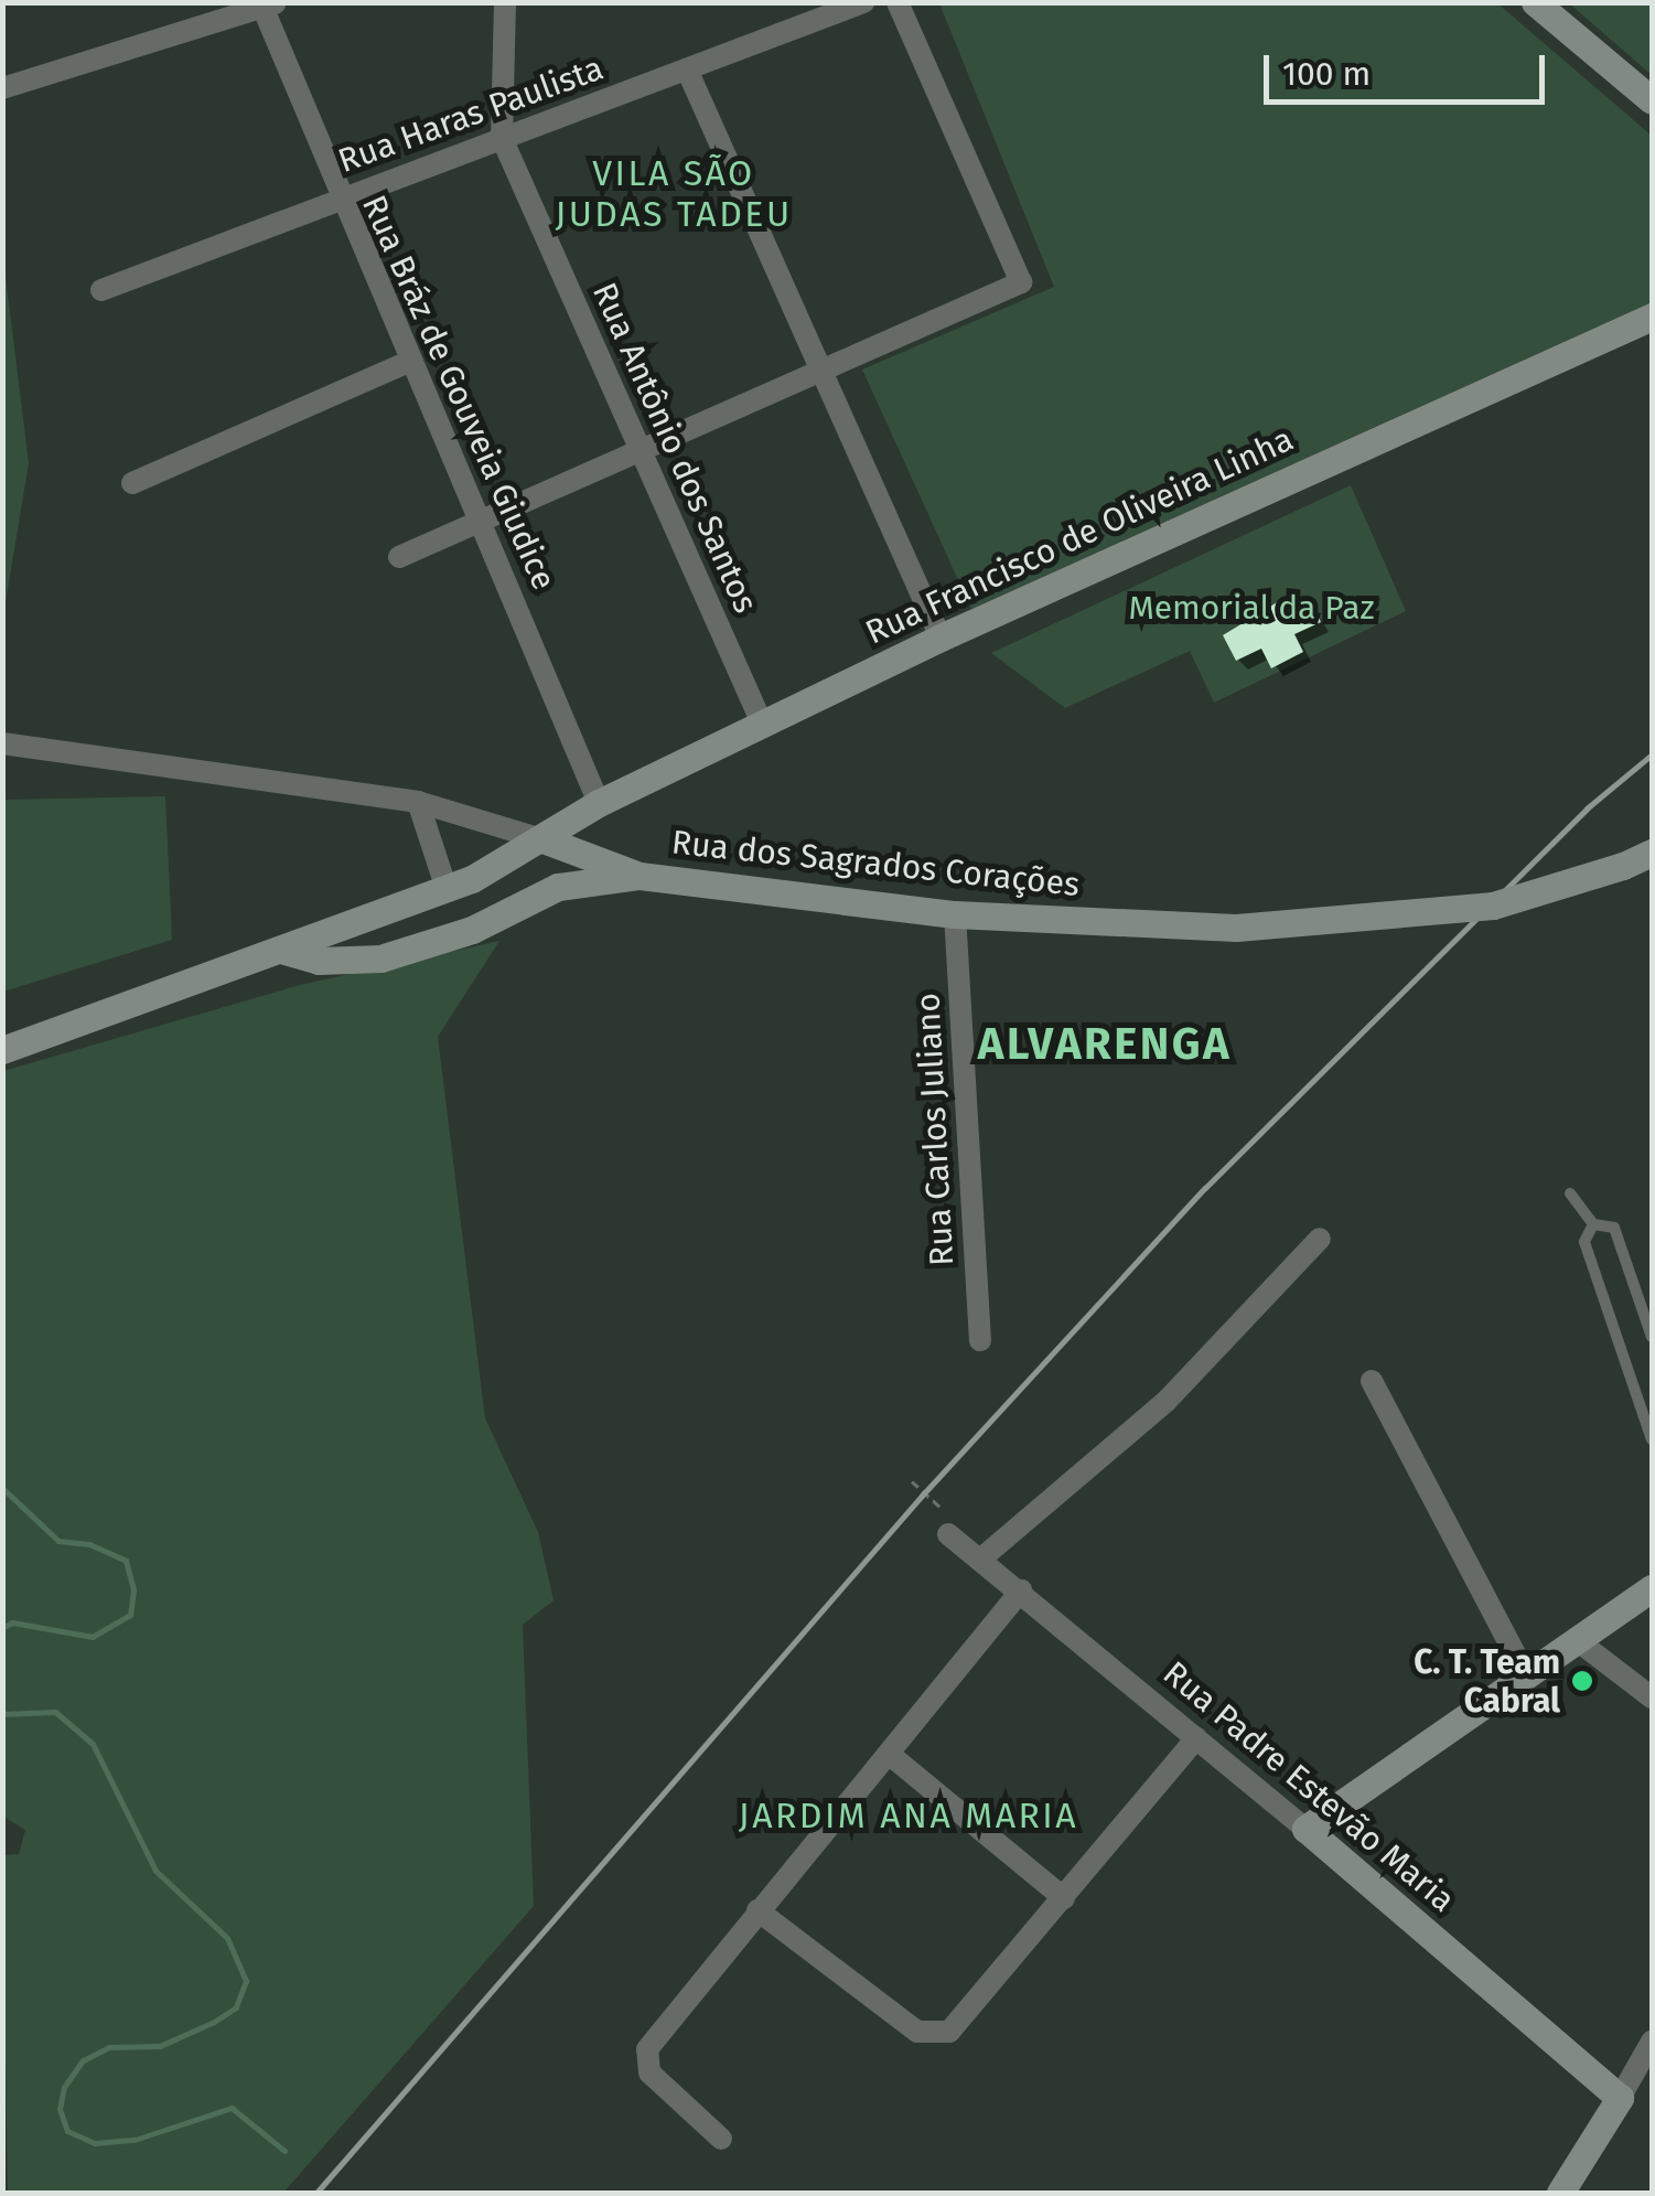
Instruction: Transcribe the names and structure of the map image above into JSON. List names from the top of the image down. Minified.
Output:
{"streets":{"main road":["Rua Francisco de Oliveira Linha","Rua dos Sagrados Corações","Rua Padre Estevão Maria"],"street":["Rua Haras Paulista","Rua Bráz de Gouveia Giudice","Rua Antônio dos Santos","Rua Carlos Juliano"]},"crossings":[["Rua Haras Paulista","Rua Bráz de Gouveia Giudice"],["Rua Haras Paulista","Rua Antônio dos Santos"],["Rua Bráz de Gouveia Giudice","Rua Francisco de Oliveira Linha"],["Rua Antônio dos Santos","Rua Francisco de Oliveira Linha"],["Rua dos Sagrados Corações","Rua Carlos Juliano"]],"districts":["VILA SÃO JUDAS TADEU","ALVARENGA","JARDIM ANA MARIA"],"parks":["Memorial da Paz"],"places":["C. T. Team Cabral"],"scale_bar":"100 m"}
